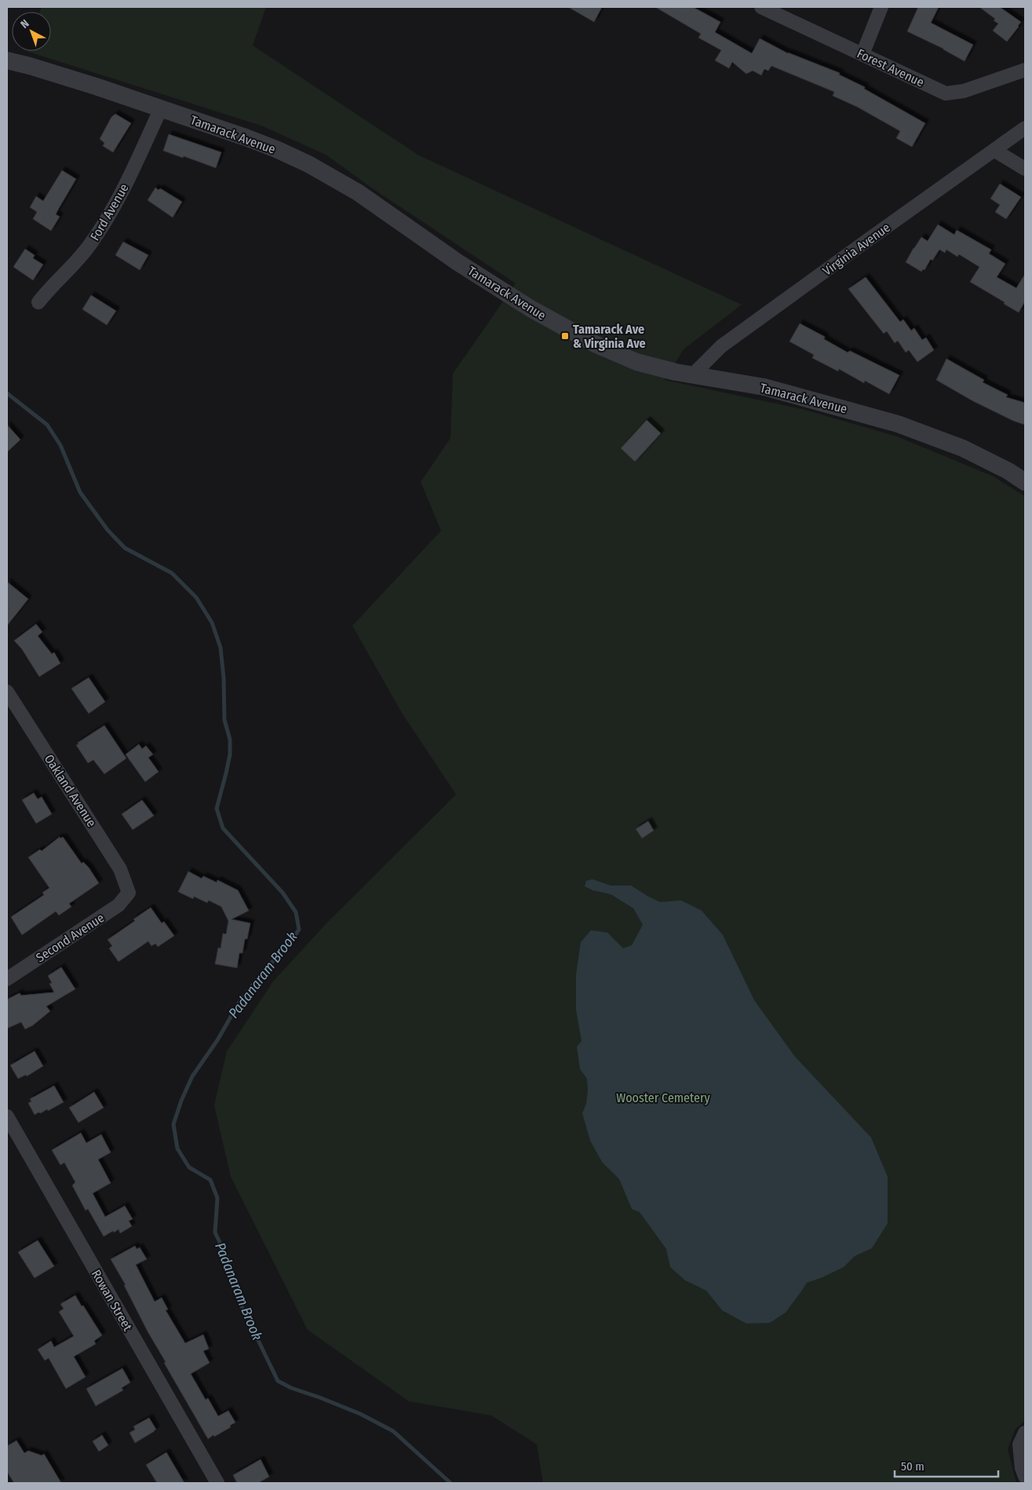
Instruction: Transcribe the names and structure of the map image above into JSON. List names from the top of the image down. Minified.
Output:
{"streets":{"street":["Forest Avenue","Tamarack Avenue","Ford Avenue","Virginia Avenue","Oakland Avenue","Second Avenue","Rowan Street"]},"crossings":[["Tamarack Avenue","Ford Avenue"],["Tamarack Avenue","Virginia Avenue"],["Oakland Avenue","Second Avenue"]],"water":["Padanaram Brook"],"parks":["Wooster Cemetery"],"places":{"transit":["Tamarack Ave & Virginia Ave"]},"scale_bar":"50 m","north":"top left"}
